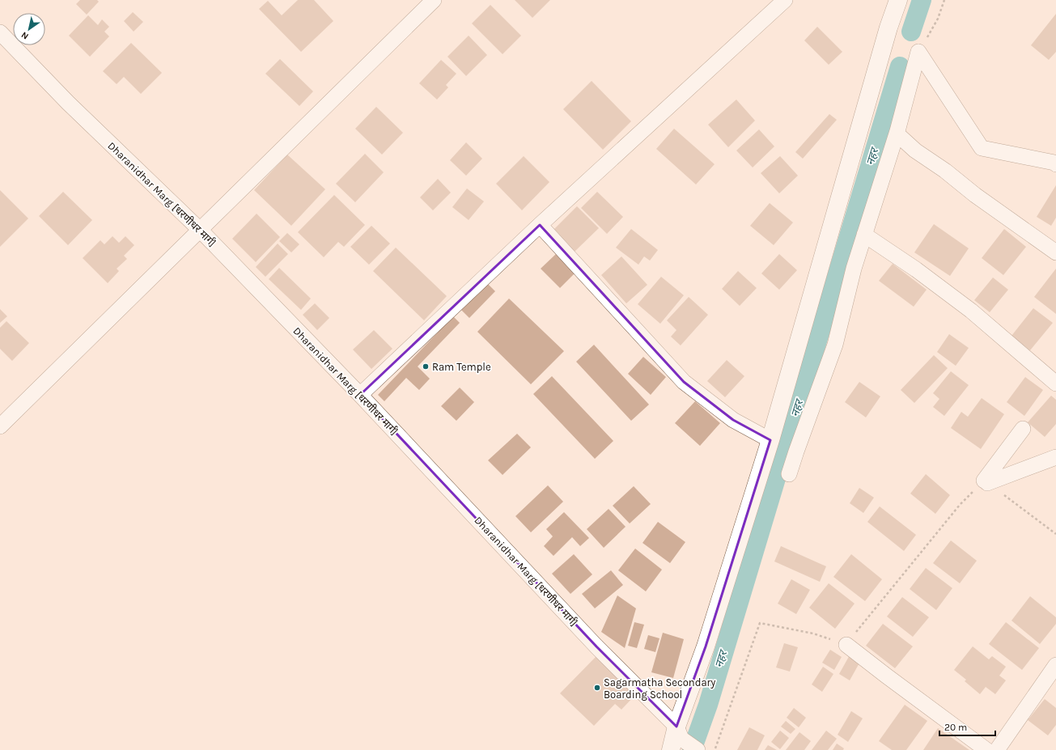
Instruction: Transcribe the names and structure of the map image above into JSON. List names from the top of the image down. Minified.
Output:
{"streets":{"street":["Dharanidhar Marg [धरणीधर मार्ग]"]},"water":["नहर"],"places":["Ram Temple","Sagarmatha Secondary Boarding School"],"scale_bar":"20 m","north":"bottom left"}
